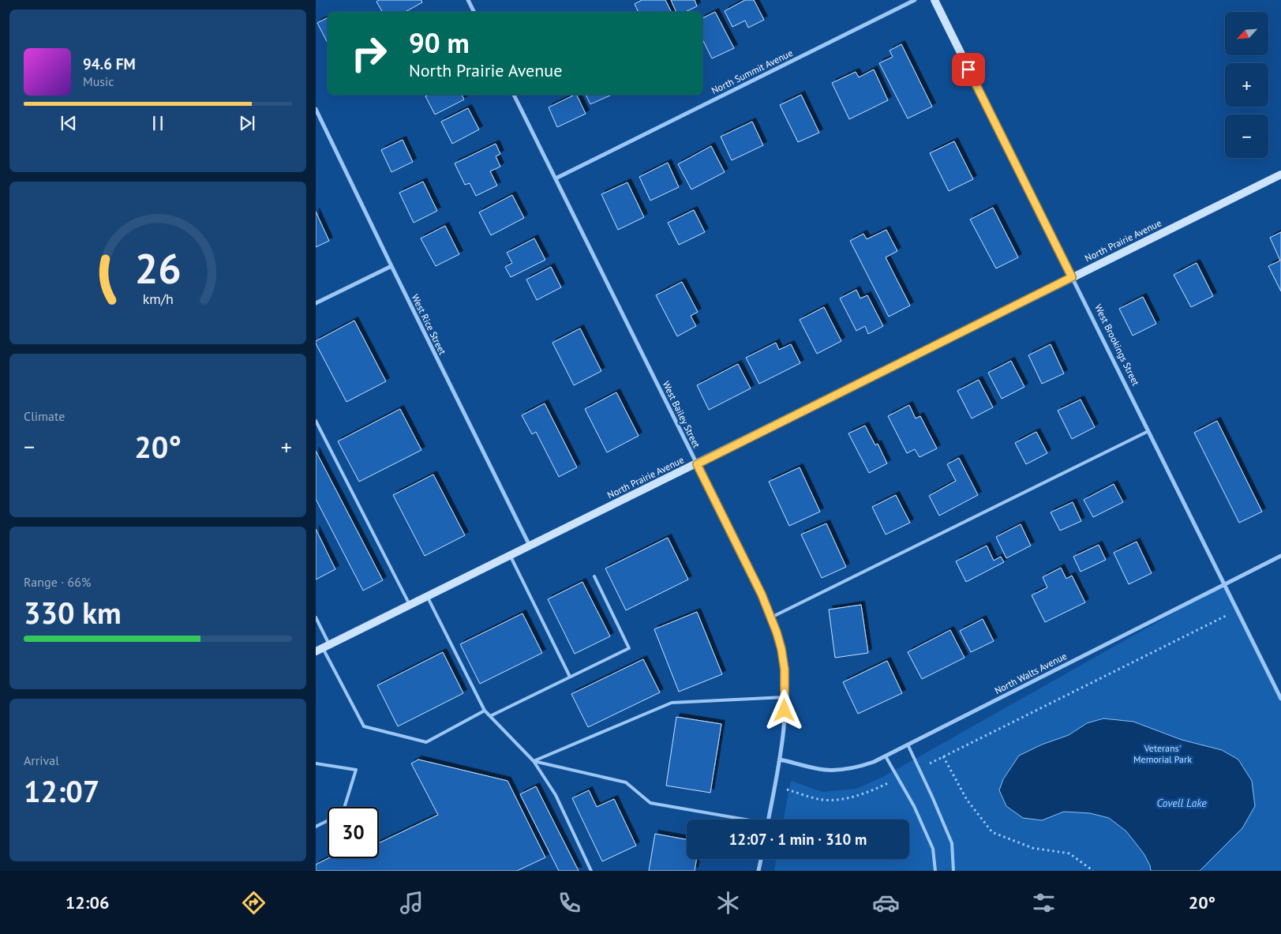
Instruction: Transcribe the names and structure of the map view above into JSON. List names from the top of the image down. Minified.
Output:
{"streets":{"street":["North Summit Avenue","North Prairie Avenue","West Rice Street","West Brookings Street","West Bailey Street","North Walts Avenue"]},"crossings":[["North Summit Avenue","West Bailey Street"],["North Prairie Avenue","West Rice Street"],["North Prairie Avenue","West Brookings Street"],["North Prairie Avenue","West Bailey Street"],["West Brookings Street","North Walts Avenue"],["West Bailey Street","North Walts Avenue"]],"water":["Covell Lake"],"parks":["Veterans' Memorial Park"],"north":"bottom left","page":{"map_buttons":["+","−"],"turn":["90 m","North Prairie Avenue"],"song":["94.6 FM","Music"],"tile":["Climate",["Range · 66%","330 km"],["Arrival","12:07"]],"heat":["−","20°","+"],"limit":"30","trip":"12:07 · 1 min · 310 m","tabs":["12:06","20°"],"gauge":["26","km/h"]}}
